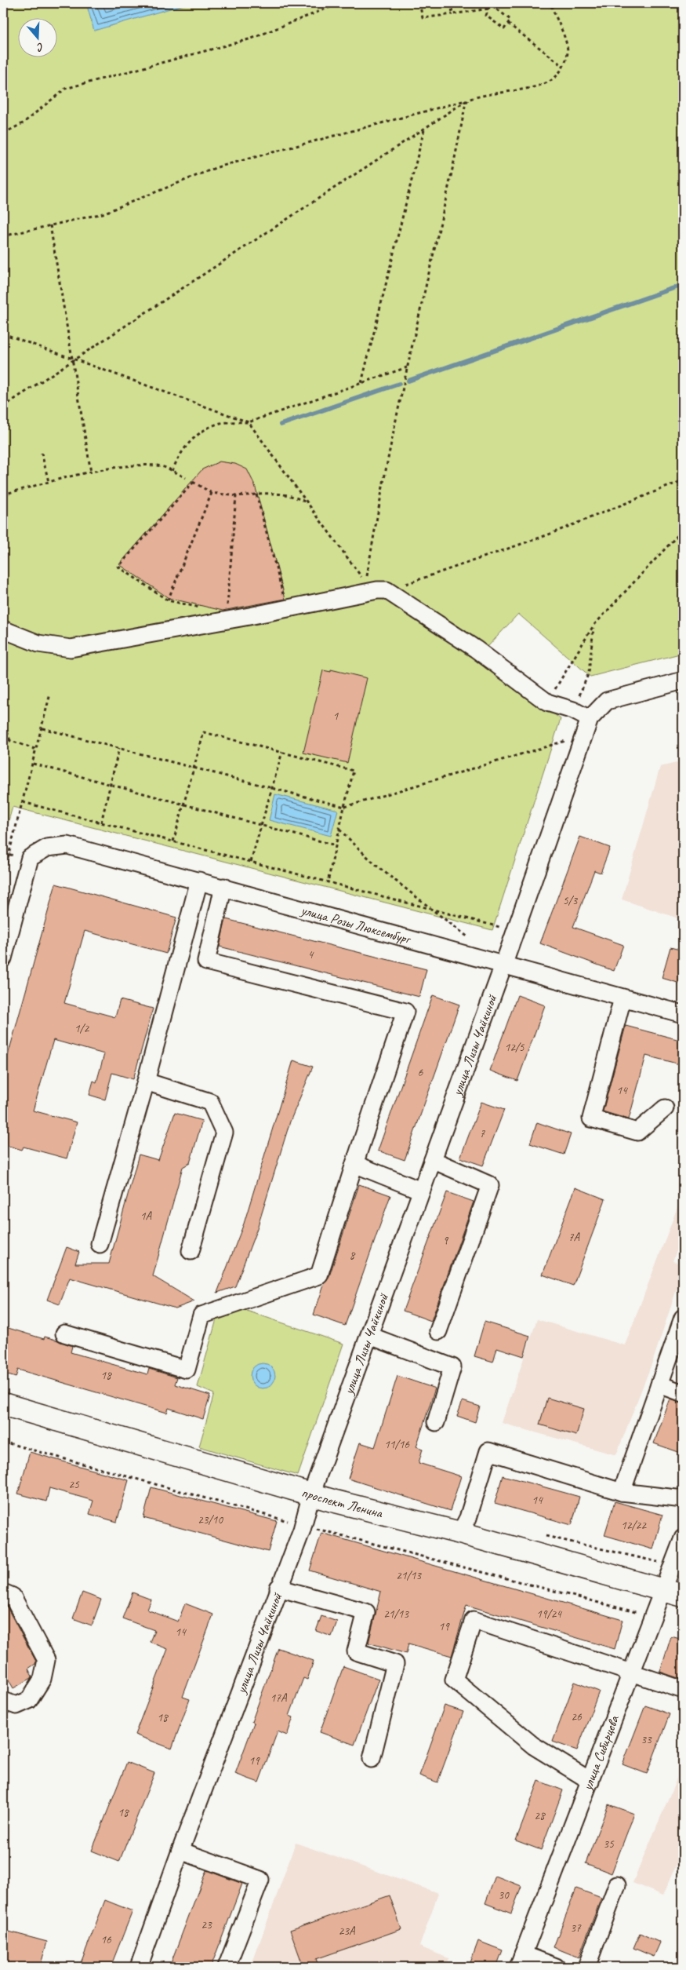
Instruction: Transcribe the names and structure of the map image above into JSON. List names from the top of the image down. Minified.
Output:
{"streets":{"main road":["проспект Ленина"],"street":["улица Розы Люксембург","улица Лизы Чайкиной","улица Сибирцева"]},"crossings":[["улица Розы Люксембург","улица Лизы Чайкиной"],["улица Лизы Чайкиной","проспект Ленина"],["проспект Ленина","улица Сибирцева"]],"house_numbers":["1","5/3","4","1/2","12/5","6","14","7","1А","7А","9","8","18","11/16","25","14","23/10","12/22","21/13","21/13","19/24","19","14","17А","26","18","33","19","18","28","35","30","23","37","23А","16"],"north":"bottom"}
